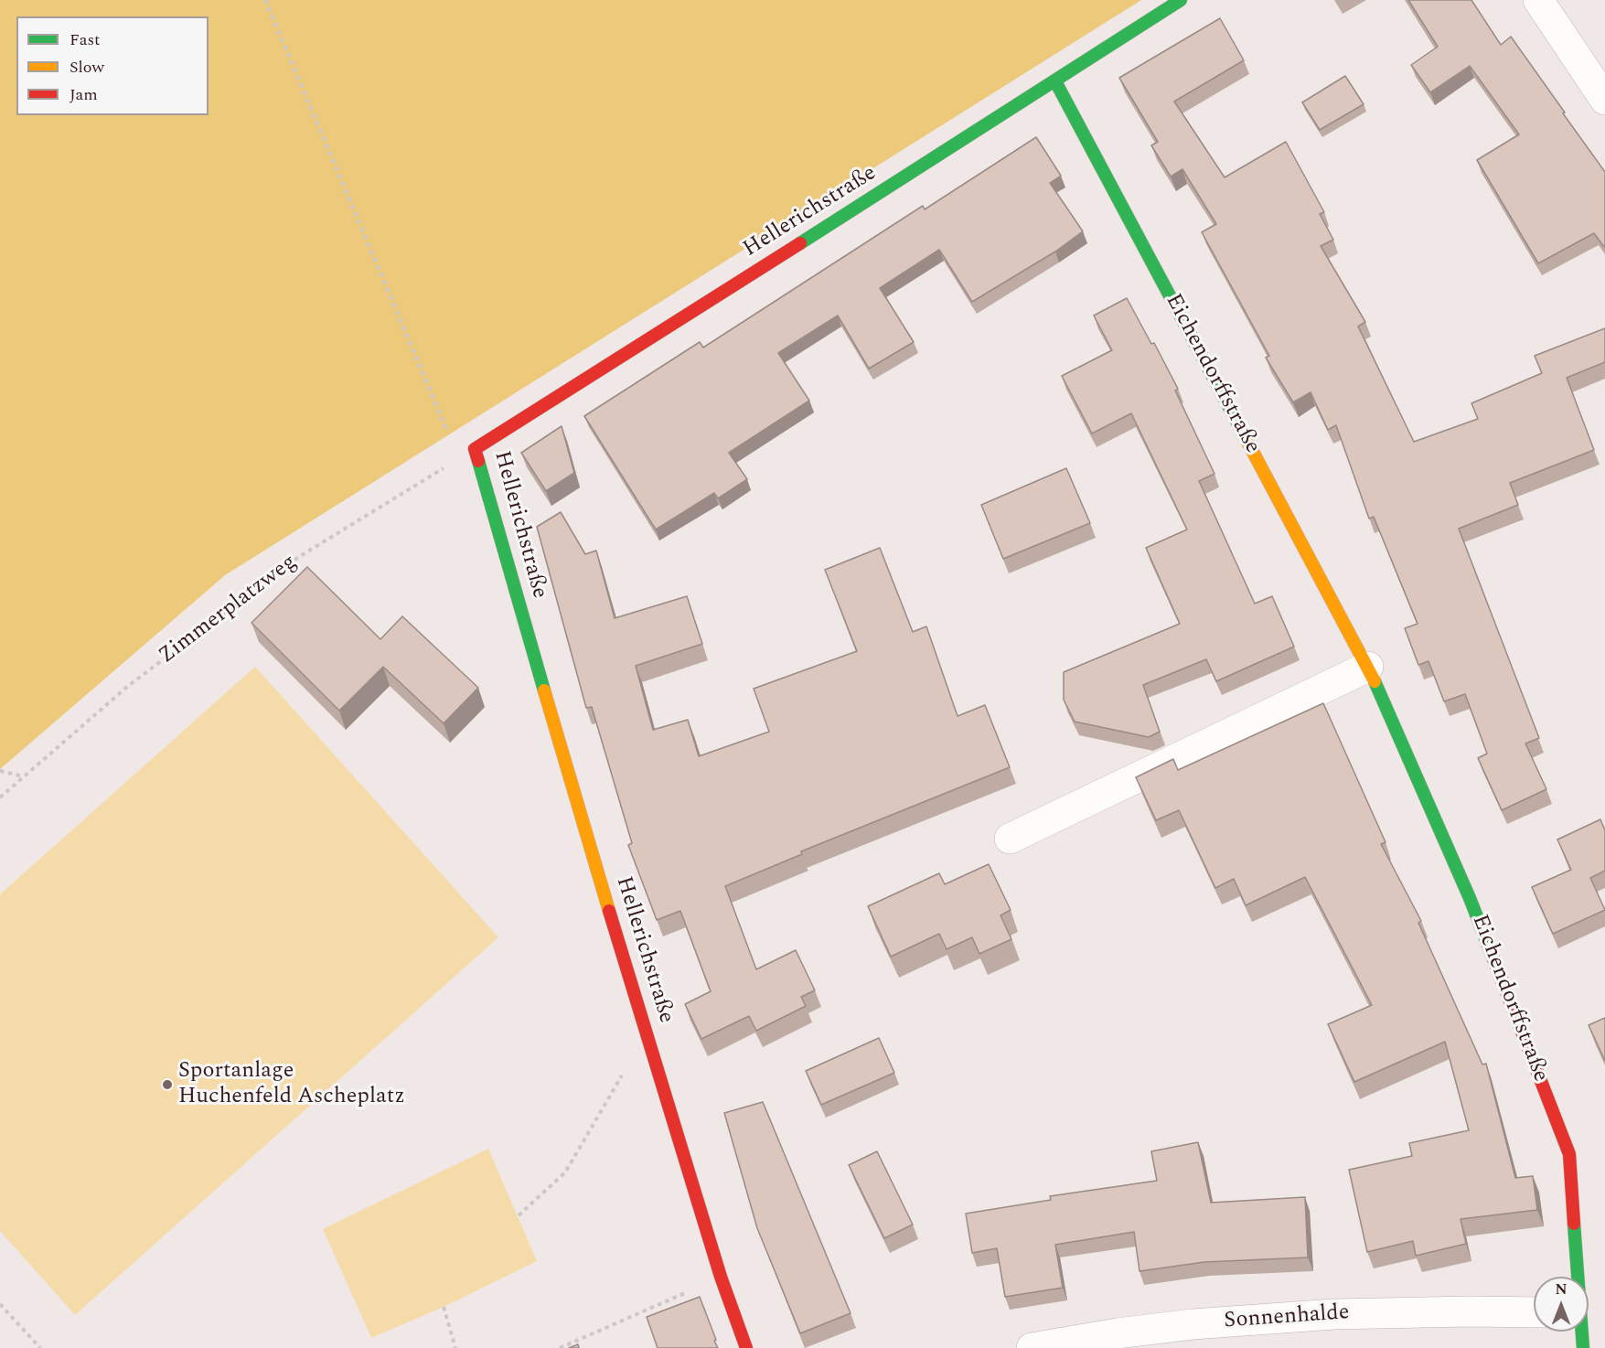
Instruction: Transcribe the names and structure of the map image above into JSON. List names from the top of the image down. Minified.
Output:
{"streets":{"street":["Hellerichstraße","Eichendorffstraße","Sonnenhalde"],"path":["Zimmerplatzweg"]},"crossings":[["Hellerichstraße","Eichendorffstraße"],["Hellerichstraße","Zimmerplatzweg"]],"places":["Sportanlage Huchenfeld Ascheplatz"],"legend":["Fast","Slow","Jam"],"north":"top"}
